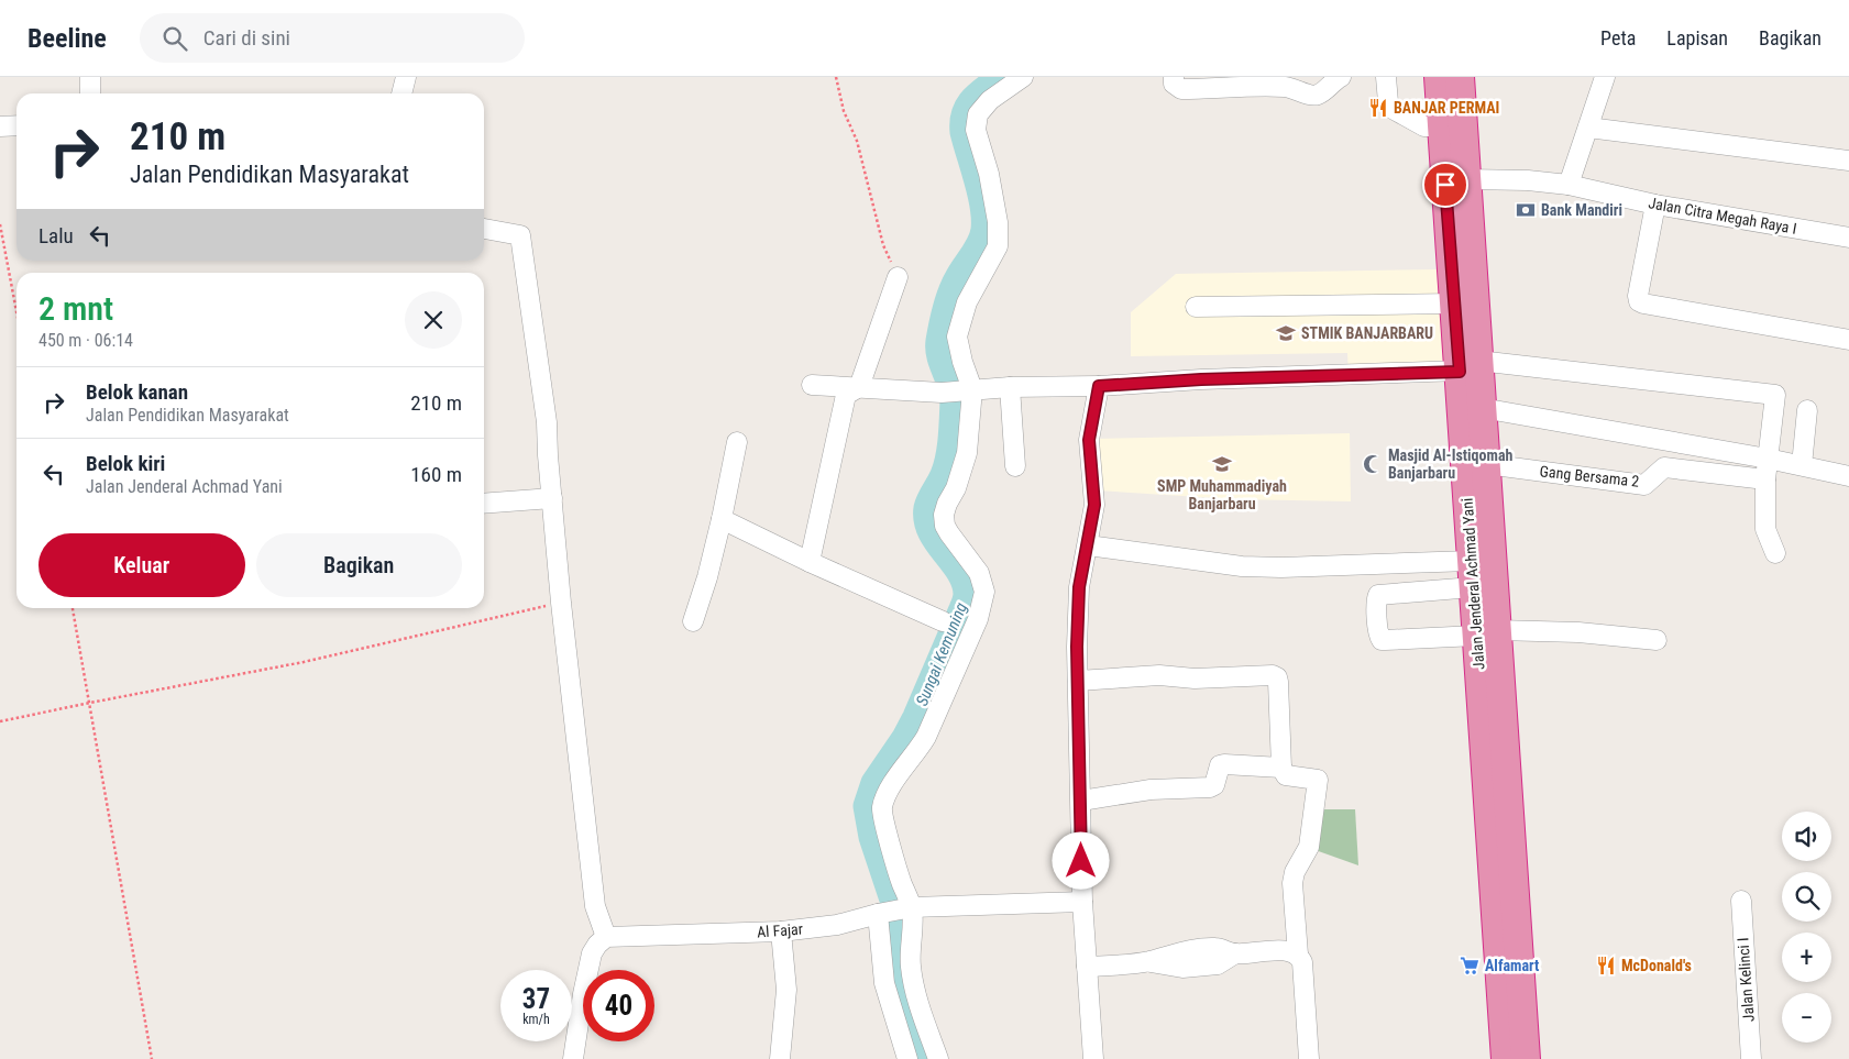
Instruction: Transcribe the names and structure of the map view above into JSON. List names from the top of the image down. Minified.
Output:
{"streets":{"highway":["Jalan Jenderal Achmad Yani"],"street":["Jalan Citra Megah Raya I","Gang Bersama 2","Al Fajar","Jalan Kelinci I"]},"crossings":[["Jalan Citra Megah Raya I","Jalan Jenderal Achmad Yani"],["Gang Bersama 2","Jalan Jenderal Achmad Yani"]],"water":["Sungai Kemuning"],"places":{"restaurant":["BANJAR PERMAI","McDonald's"],"bank":["Bank Mandiri"],"school or university":["STMIK BANJARBARU","SMP Muhammadiyah Banjarbaru"],"mosque":["Masjid Al-Istiqomah Banjarbaru"],"supermarket":["Alfamart"]},"page":{"header":"Beeline","search":"Cari di sini","nav":["Peta","Lapisan","Bagikan"],"turn":["210 m","Jalan Pendidikan Masyarakat"],"then":"Lalu","heading":["2 mnt","450 m · 06:14"],"list":[{"name":"Belok kanan","note":"Jalan Pendidikan Masyarakat","value":"210 m"},{"name":"Belok kiri","note":"Jalan Jenderal Achmad Yani","value":"160 m"}],"buttons":["Keluar","Bagikan"],"map_buttons":["+","−"],"speed":"37 km/h","limit":"40"}}
